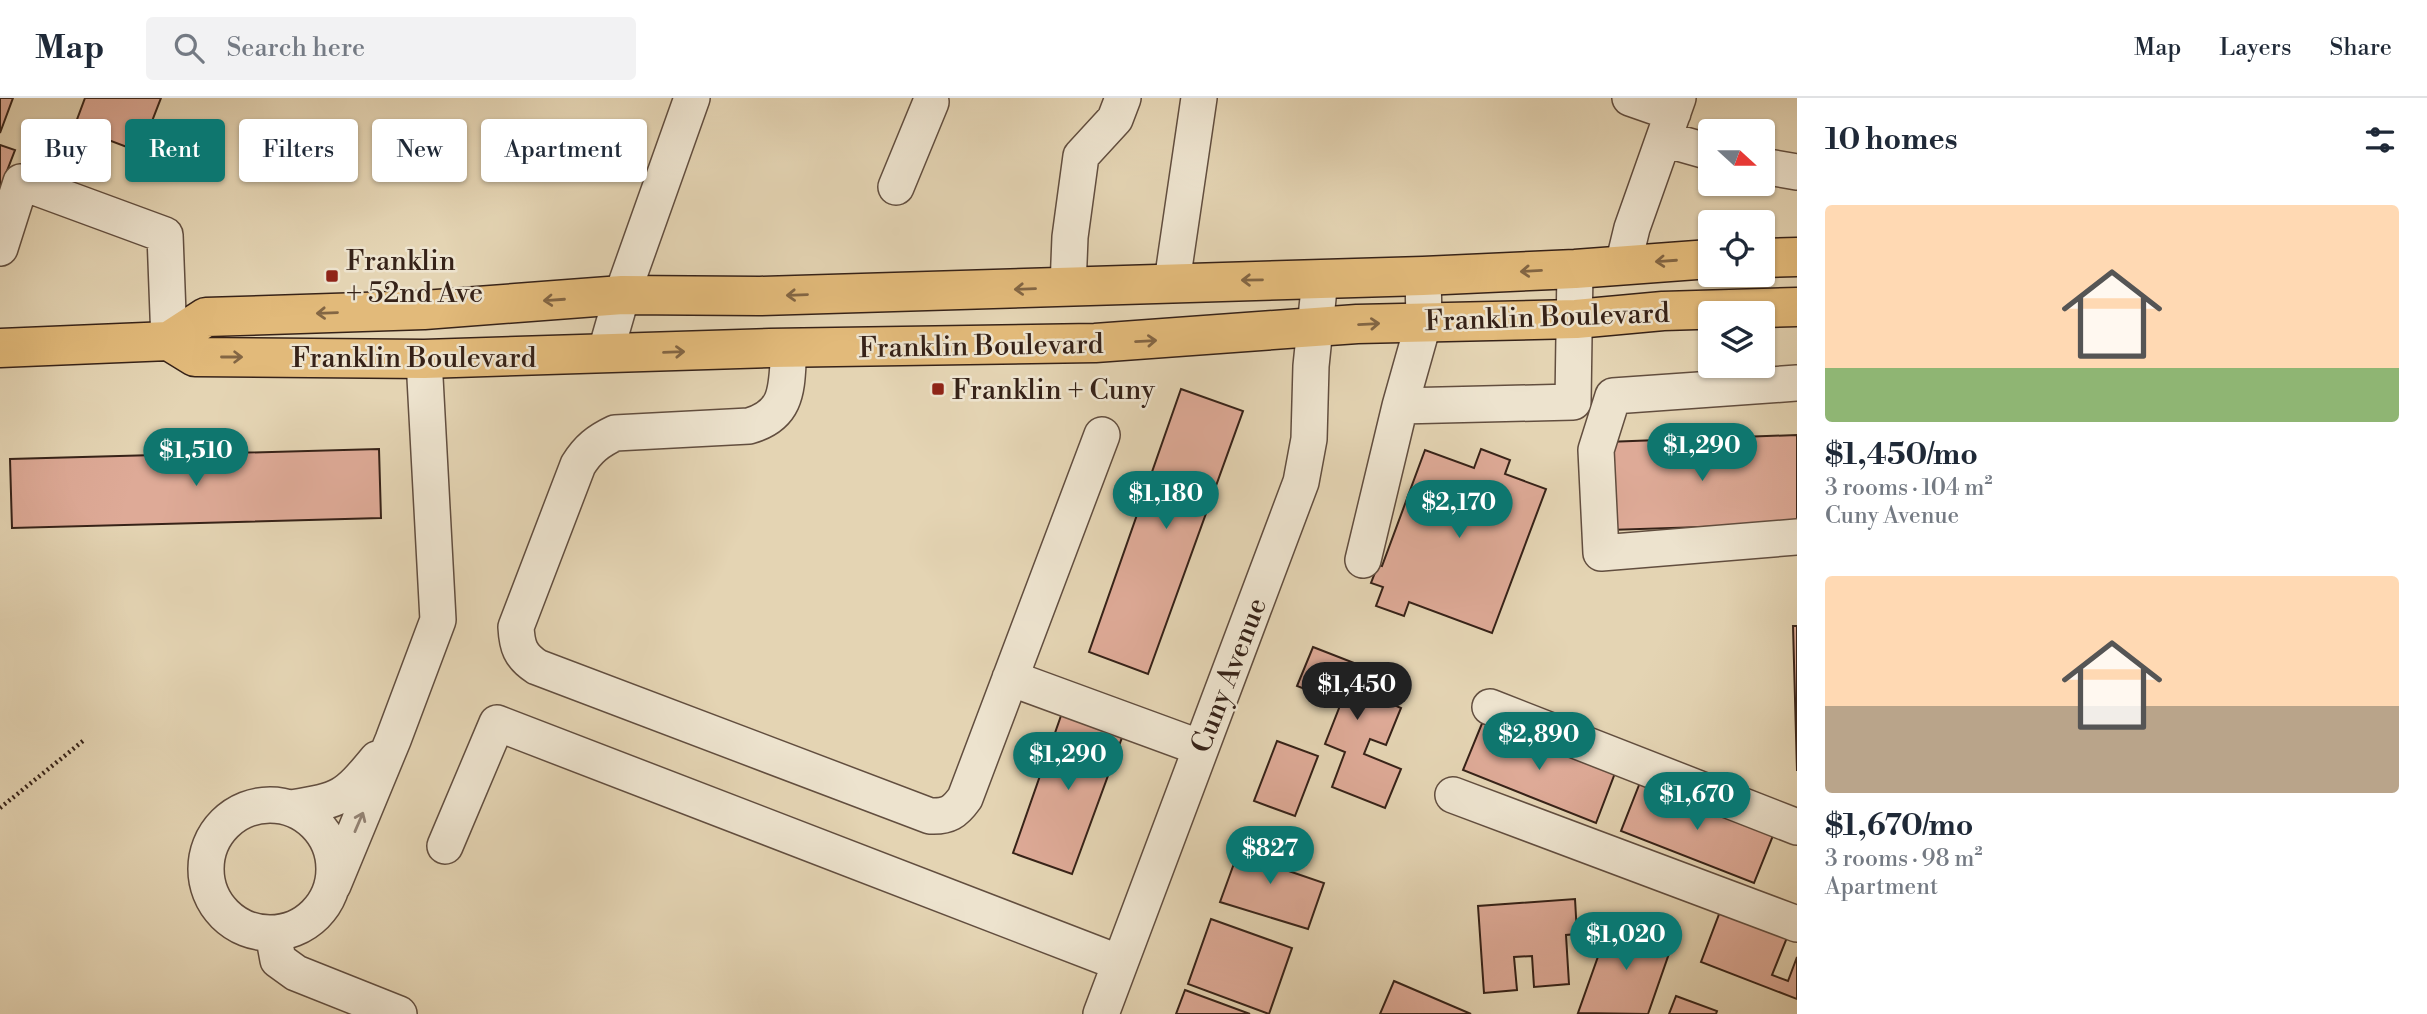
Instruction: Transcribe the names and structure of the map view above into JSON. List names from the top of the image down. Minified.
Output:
{"streets":{"main road":["Franklin Boulevard"],"street":["Cuny Avenue"]},"crossings":[["Franklin Boulevard","Cuny Avenue"]],"places":{"transit":["Franklin + 52nd Ave","Franklin + Cuny"]},"north":"right","page":{"header":"Map","search":"Search here","nav":["Map","Layers","Share"],"heading":"10 homes","chip":["Buy","Rent","Filters","New","Apartment"],"list":[{"name":"$1,450/mo","note":"3 rooms · 104 m² · Cuny Avenue"},{"name":"$1,670/mo","note":"3 rooms · 98 m² · Apartment"}],"price":["$1,290","$1,510","$1,180","$2,170","$1,450","$2,890","$1,290","$1,670","$827","$1,020"]}}
